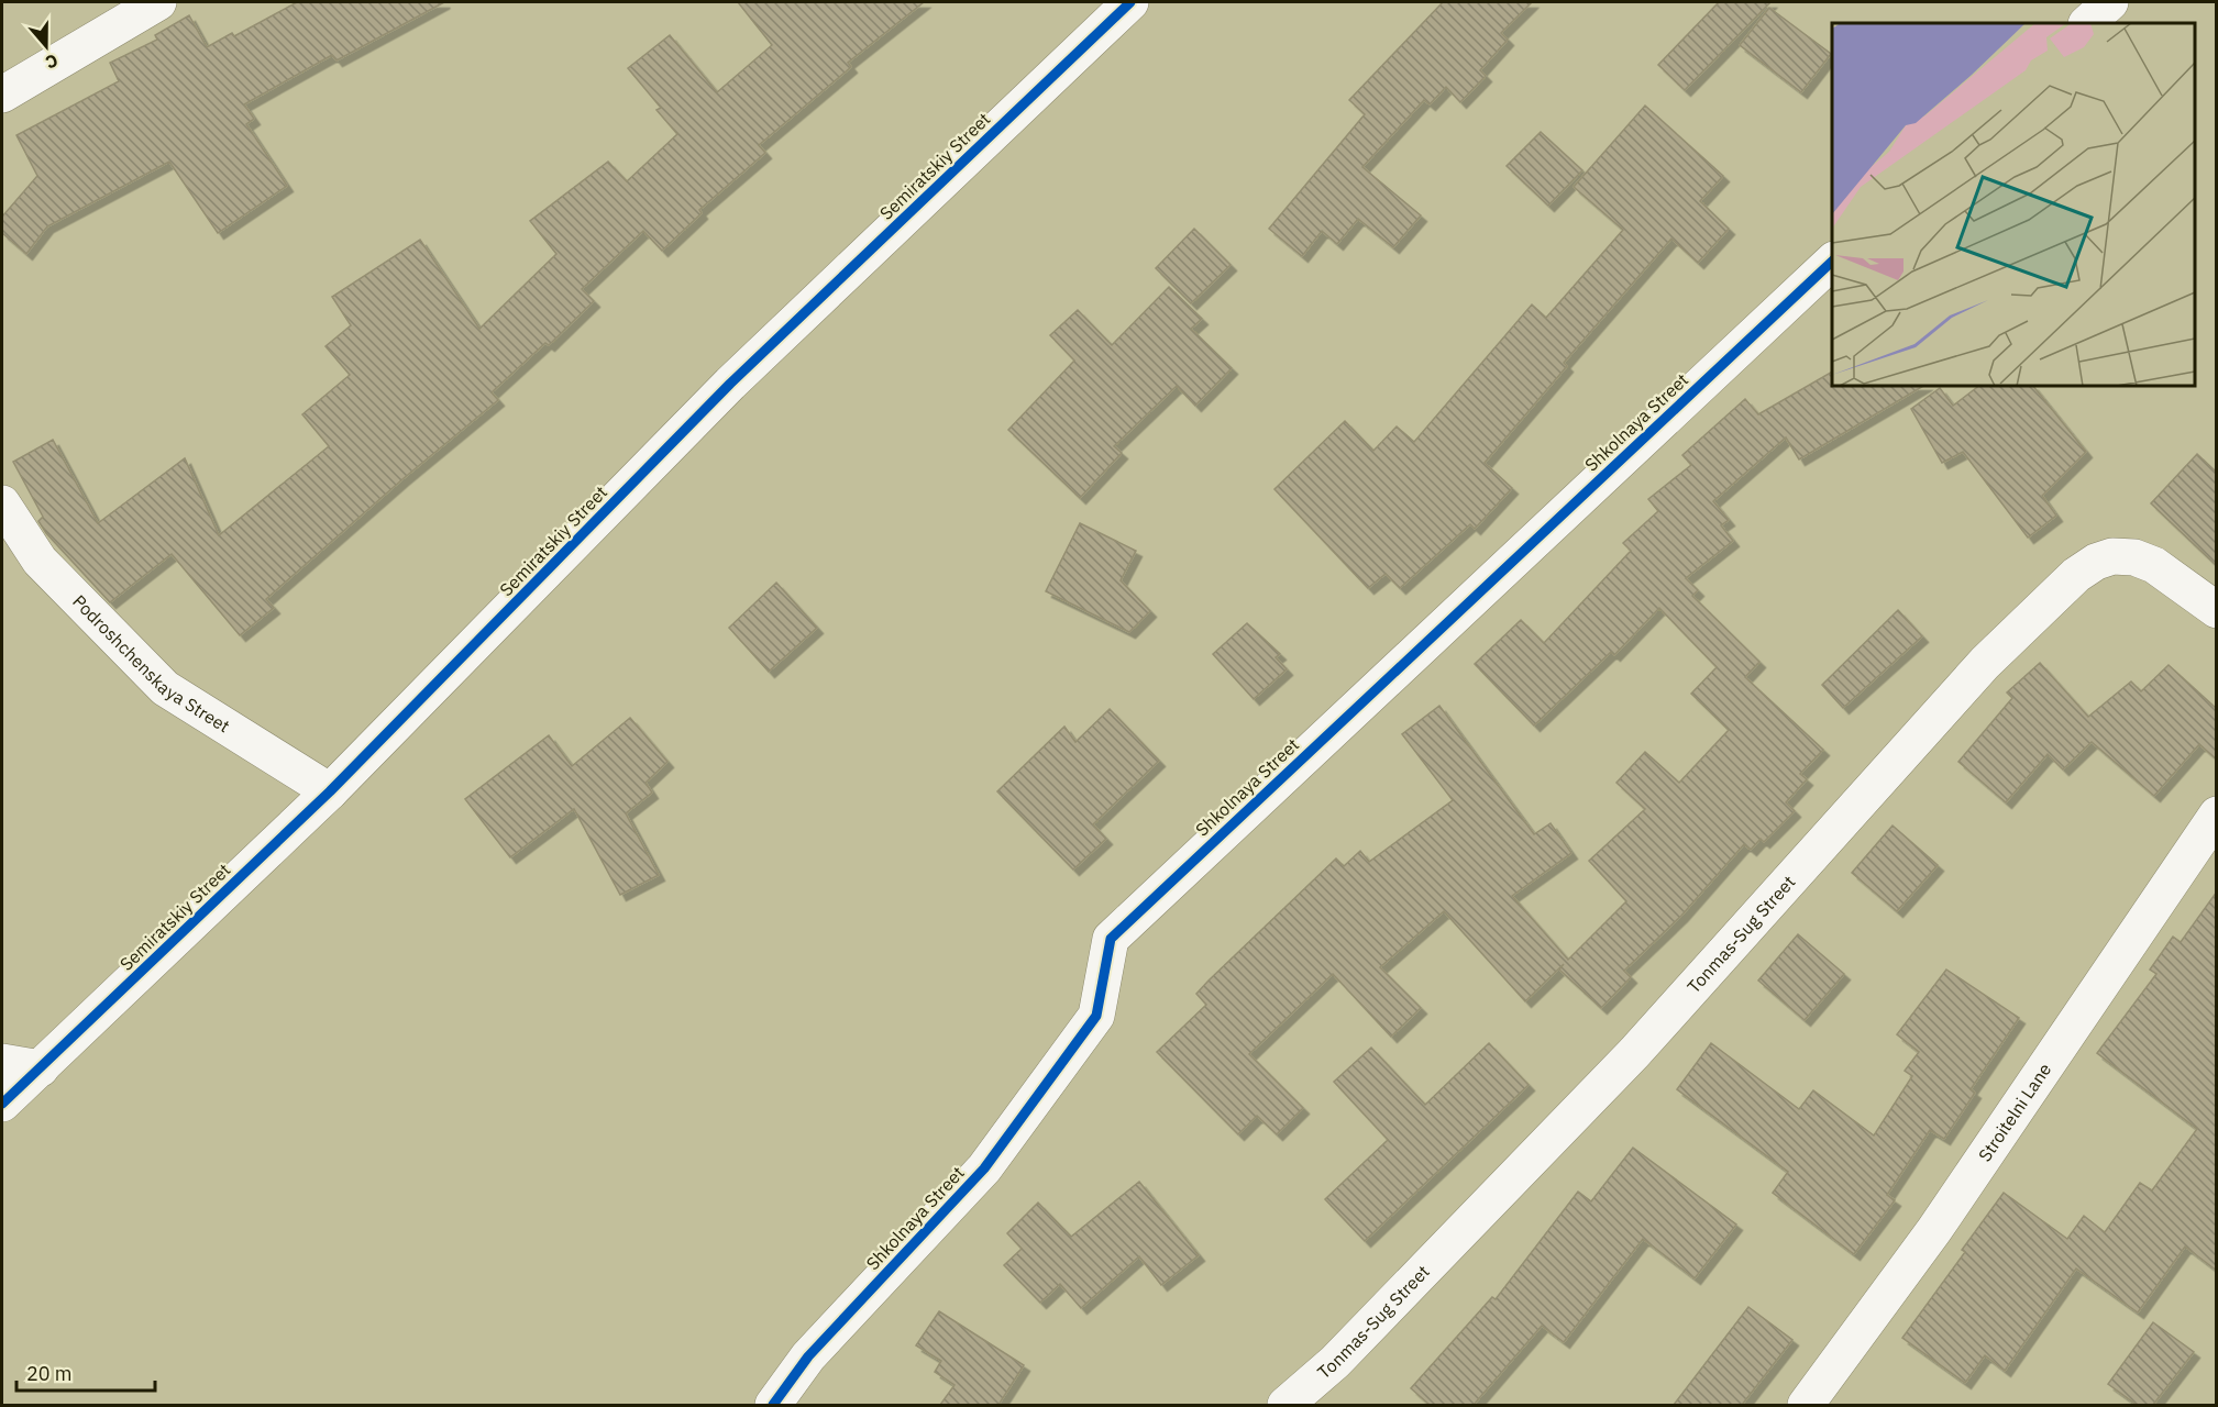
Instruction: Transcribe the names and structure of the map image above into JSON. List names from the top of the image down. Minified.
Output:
{"streets":{"street":["Semiratskiy Street","Shkolnaya Street","Podroshchenskaya Street","Tonmas-Sug Street","Stroitelni Lane"]},"crossings":[["Semiratskiy Street","Podroshchenskaya Street"]],"scale_bar":"20 m","north":"bottom"}
